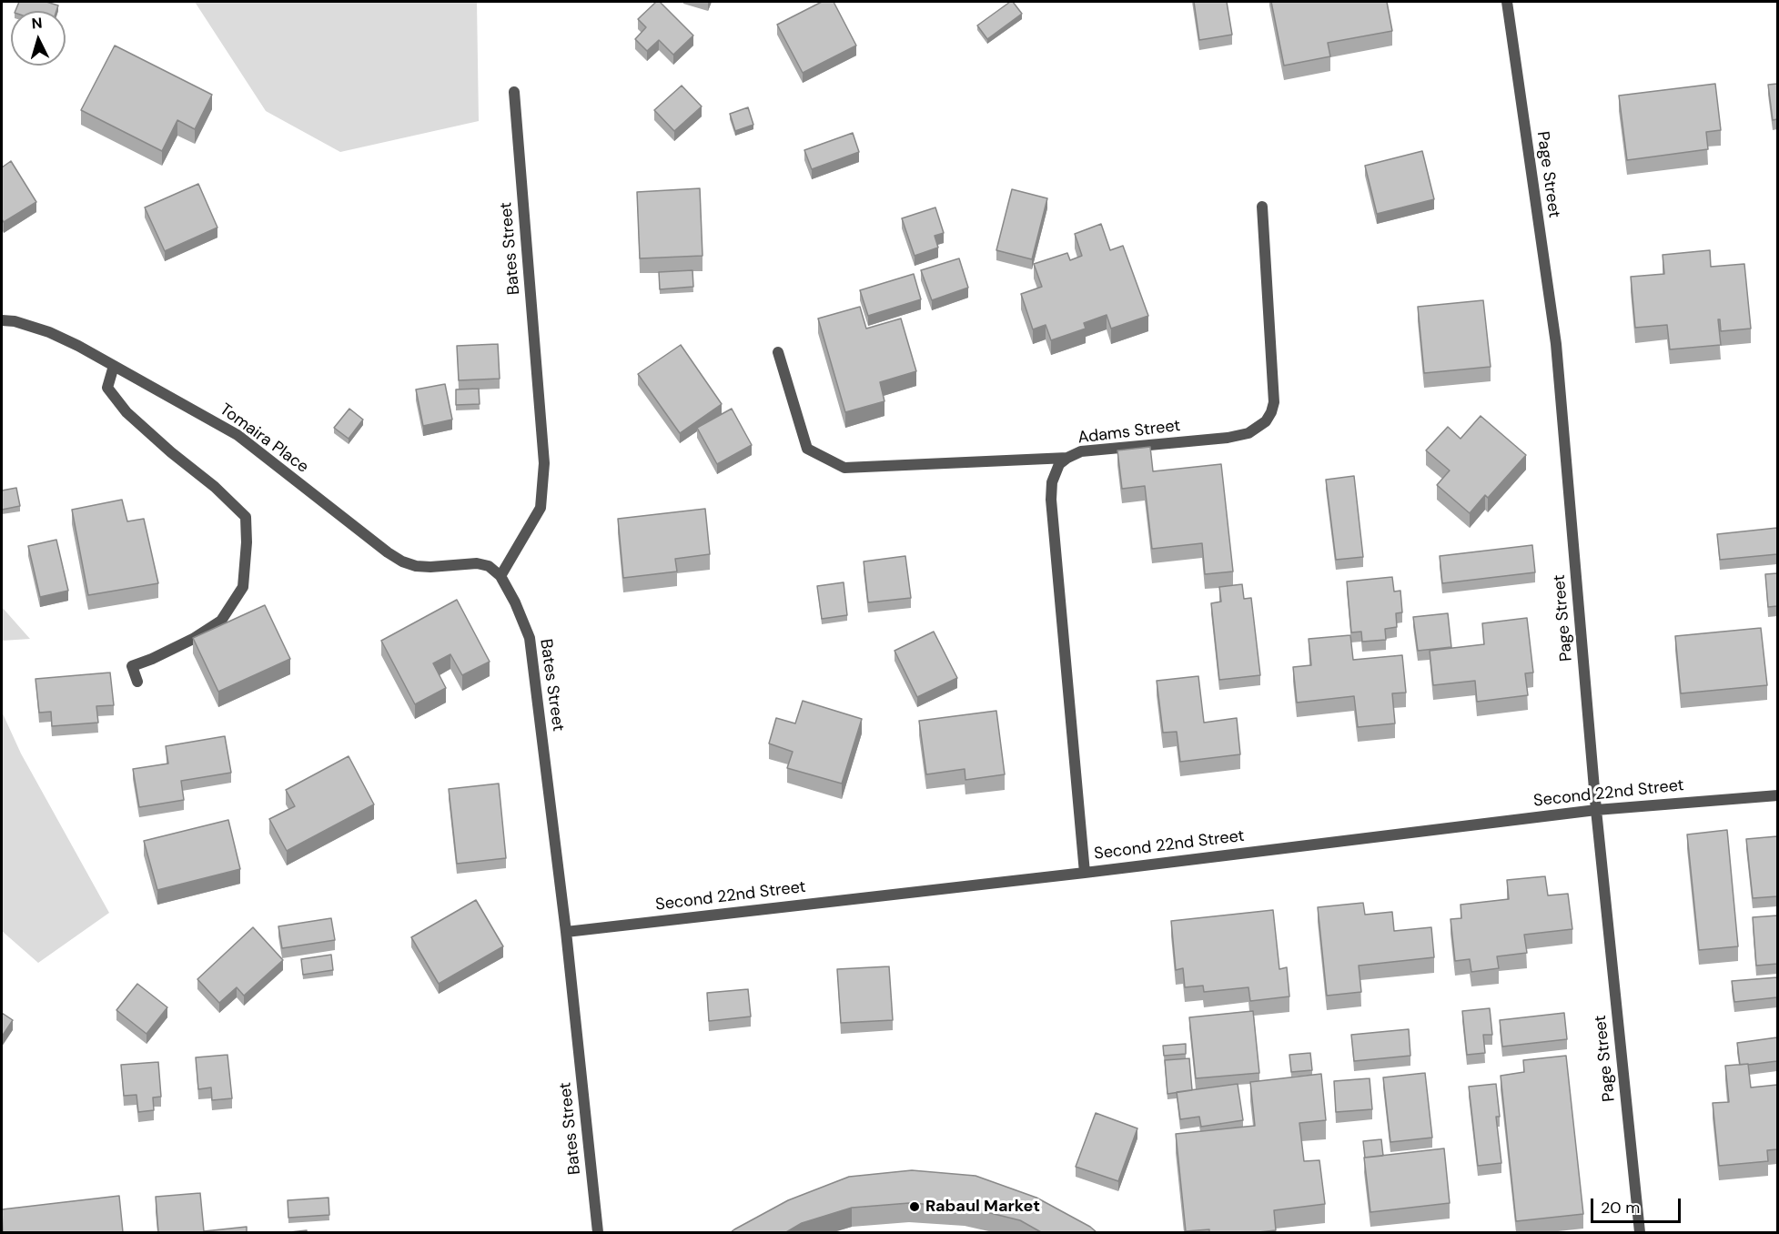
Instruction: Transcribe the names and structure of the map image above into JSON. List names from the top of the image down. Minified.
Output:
{"streets":{"street":["Page Street","Bates Street","Adams Street","Tomaira Place","Second 22nd Street"]},"crossings":[["Page Street","Second 22nd Street"],["Bates Street","Tomaira Place"],["Bates Street","Second 22nd Street"],["Adams Street","Second 22nd Street"]],"places":["Rabaul Market"],"scale_bar":"20 m","north":"top"}
